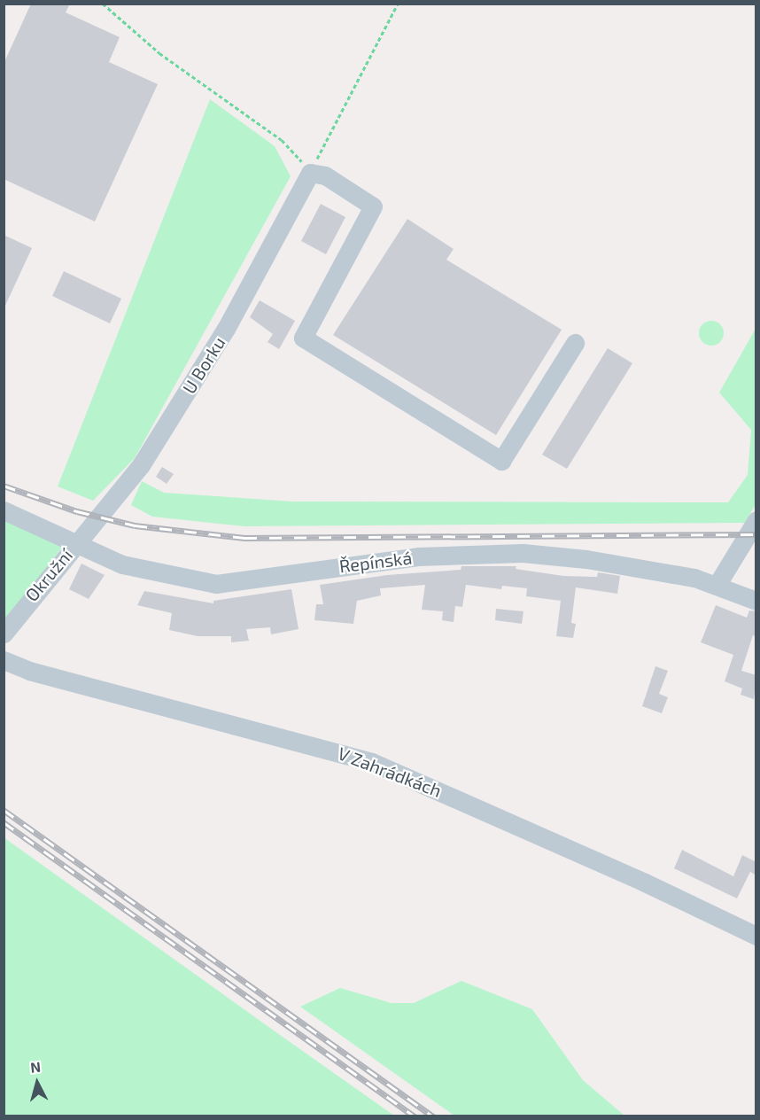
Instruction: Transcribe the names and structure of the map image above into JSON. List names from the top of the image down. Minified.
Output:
{"streets":{"street":["U Borku","Řepínská","Okružní","V Zahrádkách"]},"crossings":[["U Borku","Řepínská"],["U Borku","Okružní"],["Řepínská","Okružní"]],"north":"top"}
